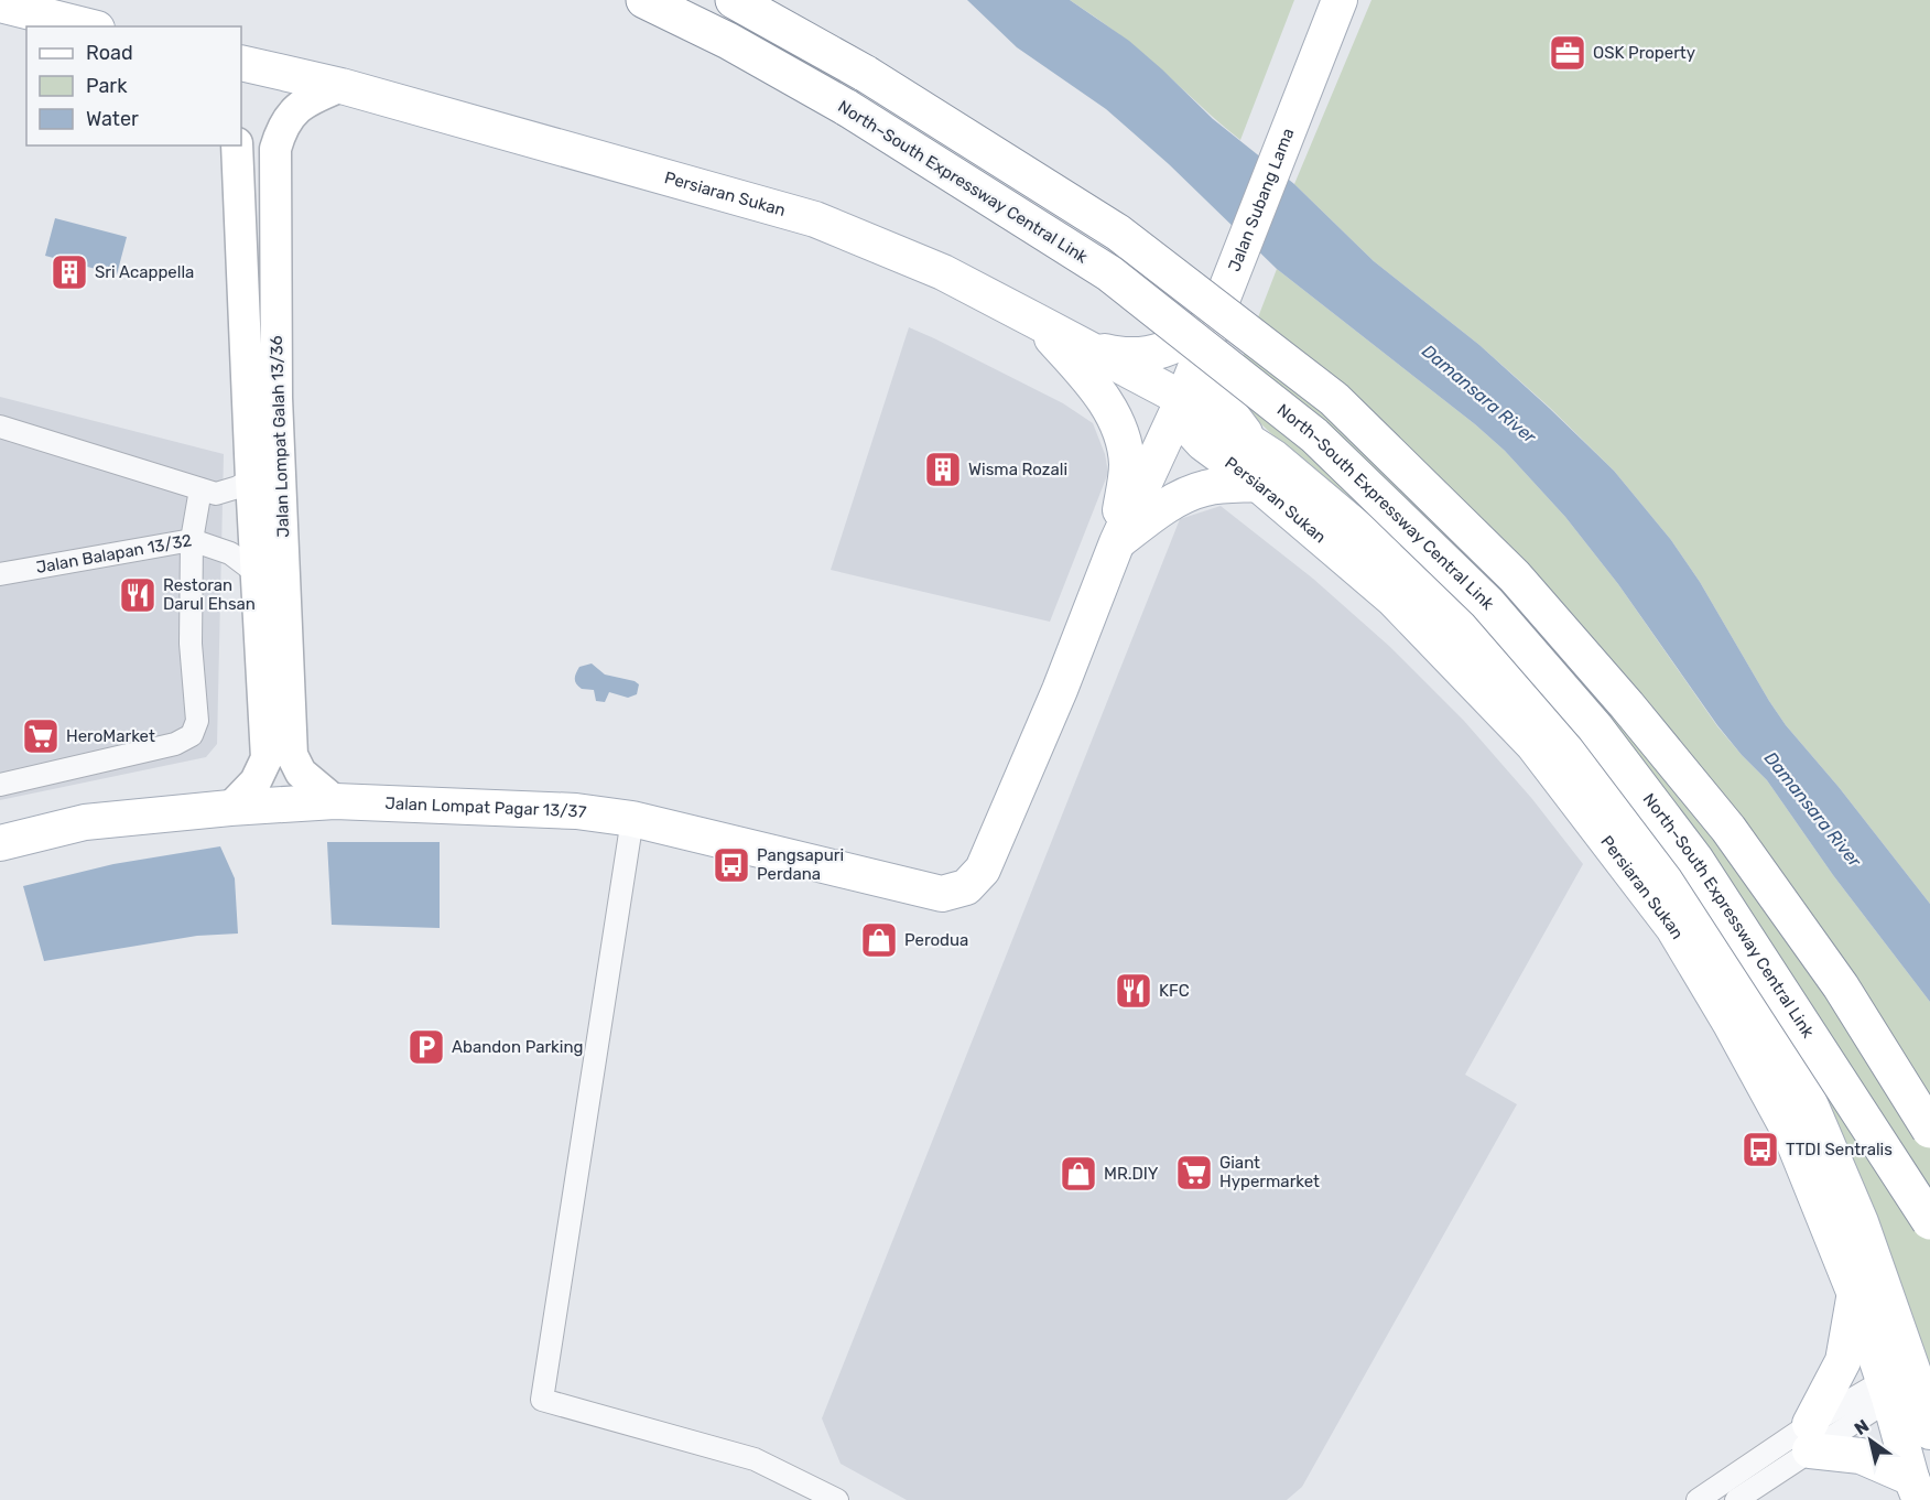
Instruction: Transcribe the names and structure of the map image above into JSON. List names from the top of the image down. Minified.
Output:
{"streets":{"highway":["North–South Expressway Central Link"],"main road":["Persiaran Sukan","Jalan Subang Lama","Jalan Lompat Pagar 13/37"],"street":["Jalan Lompat Galah 13/36","Jalan Balapan 13/32"]},"crossings":[["Persiaran Sukan","Jalan Subang Lama"],["Persiaran Sukan","Jalan Lompat Galah 13/36"],["Jalan Subang Lama","Jalan Lompat Pagar 13/37"],["Jalan Lompat Galah 13/36","Jalan Balapan 13/32"],["Jalan Lompat Galah 13/36","Jalan Lompat Pagar 13/37"]],"water":["Damansara River"],"places":{"office":["OSK Property"],"building":["Sri Acappella","Wisma Rozali"],"restaurant":["Restoran Darul Ehsan","KFC"],"supermarket":["HeroMarket","Giant Hypermarket"],"bus stop":["Pangsapuri Perdana","TTDI Sentralis"],"shop":["Perodua","MR.DIY"],"parking":["Abandon Parking"]},"legend":["Road","Park","Water"],"north":"top left"}
